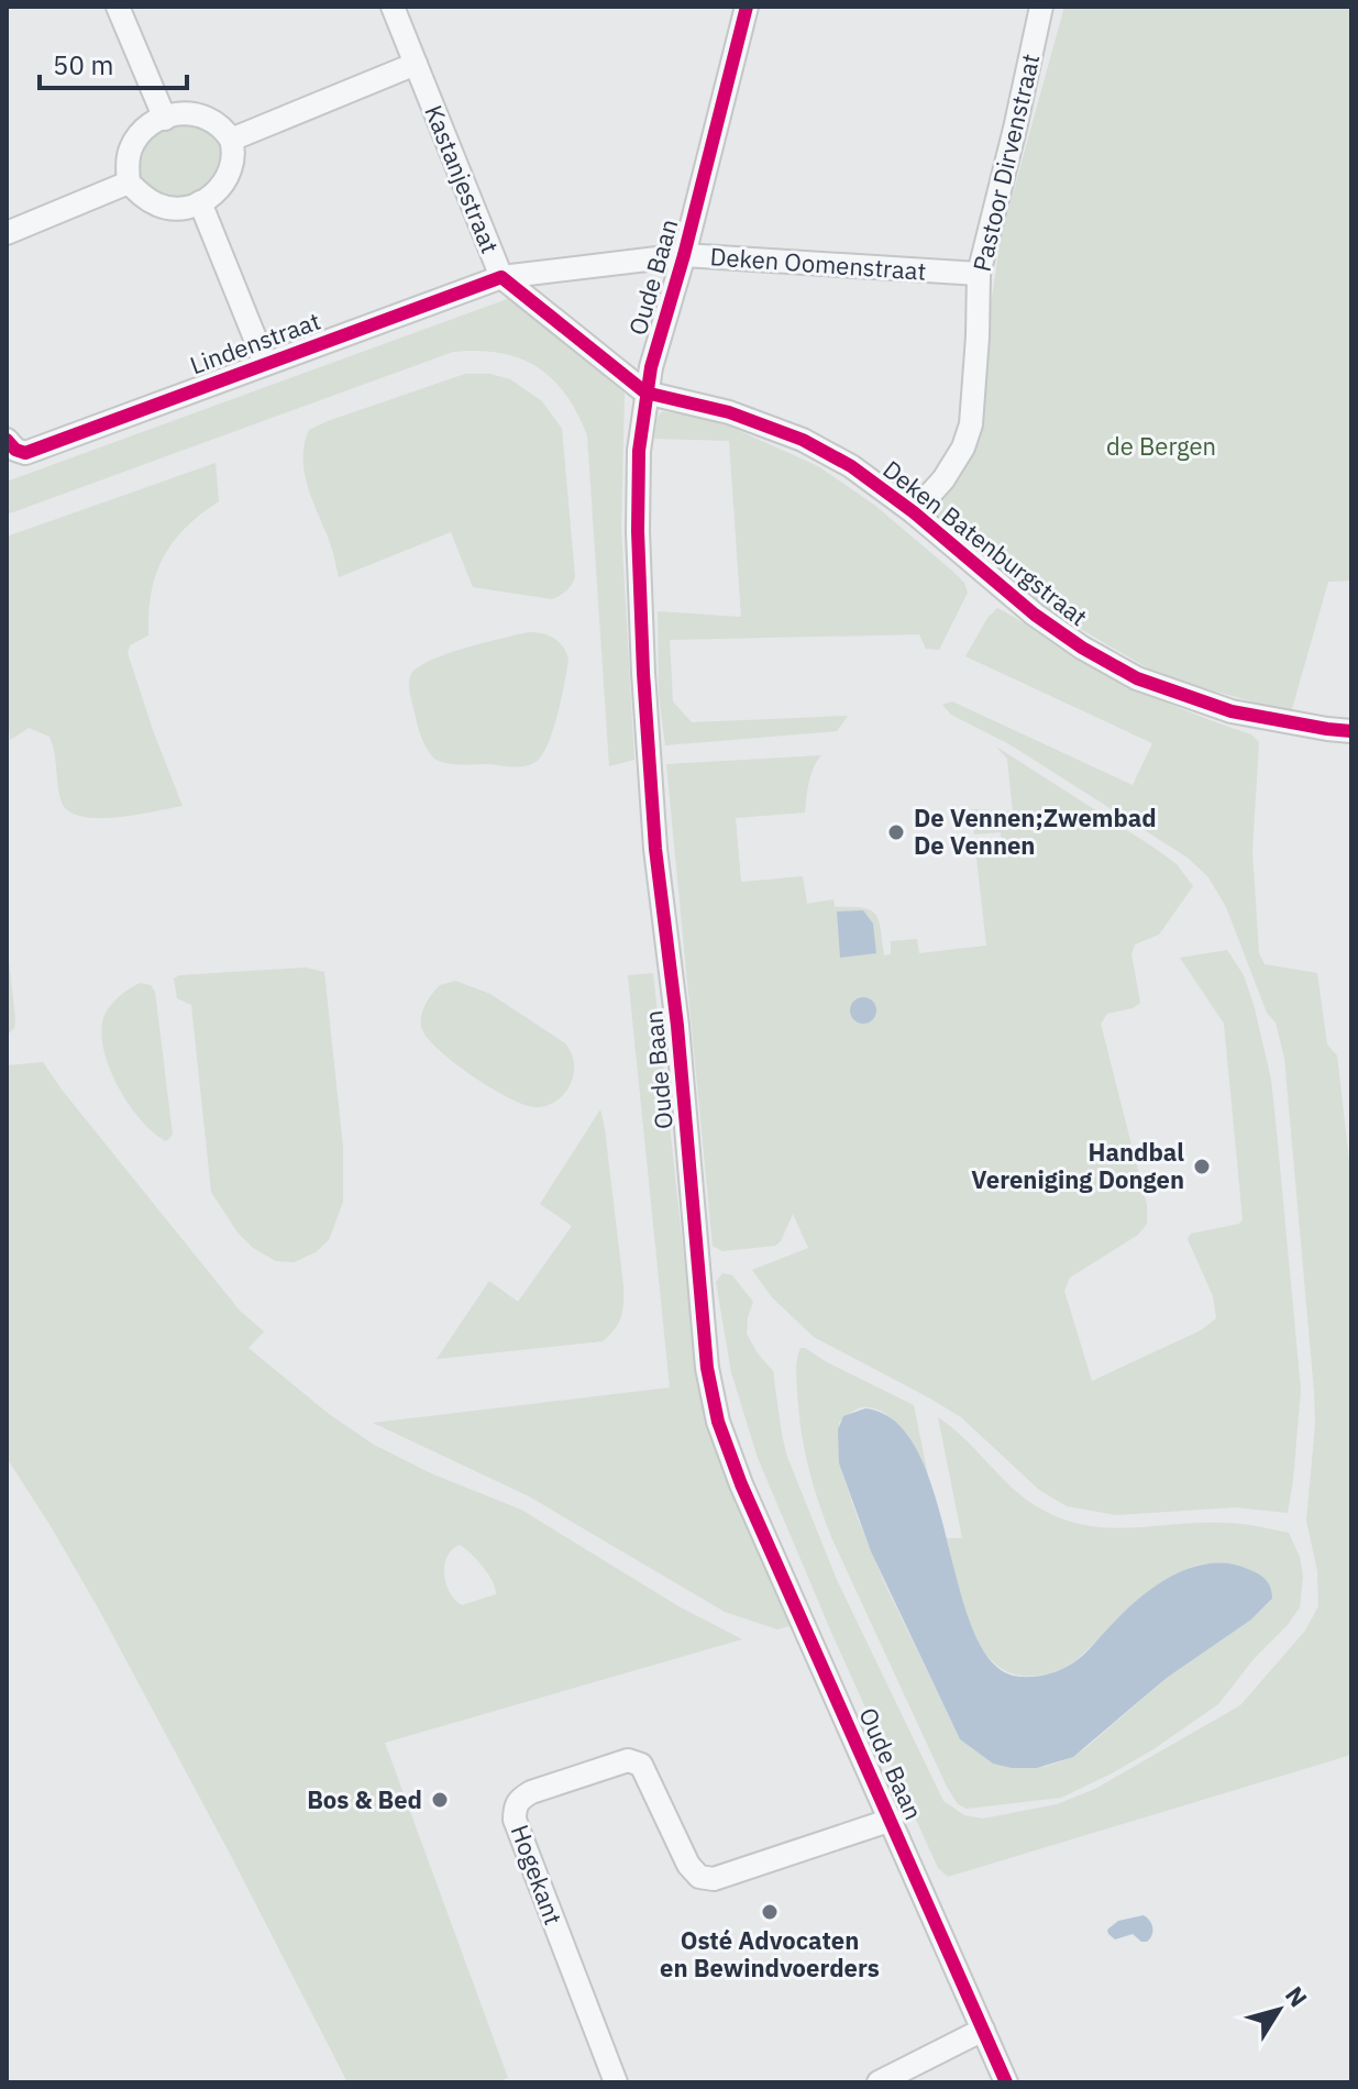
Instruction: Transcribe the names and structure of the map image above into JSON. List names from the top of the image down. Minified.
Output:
{"streets":{"street":["Pastoor Dirvenstraat","Kastanjestraat","Deken Oomenstraat","Oude Baan","Lindenstraat","Deken Batenburgstraat","Hogekant"]},"crossings":[["Pastoor Dirvenstraat","Deken Oomenstraat"],["Pastoor Dirvenstraat","Deken Batenburgstraat"],["Kastanjestraat","Deken Oomenstraat"],["Kastanjestraat","Oude Baan"],["Kastanjestraat","Lindenstraat"],["Kastanjestraat","Deken Batenburgstraat"],["Deken Oomenstraat","Oude Baan"],["Deken Oomenstraat","Lindenstraat"],["Oude Baan","Deken Batenburgstraat"],["Oude Baan","Hogekant"]],"parks":["de Bergen"],"places":["De Vennen;Zwembad De Vennen","Handbal Vereniging Dongen","Bos & Bed","Osté Advocaten en Bewindvoerders"],"scale_bar":"50 m","north":"top right"}
